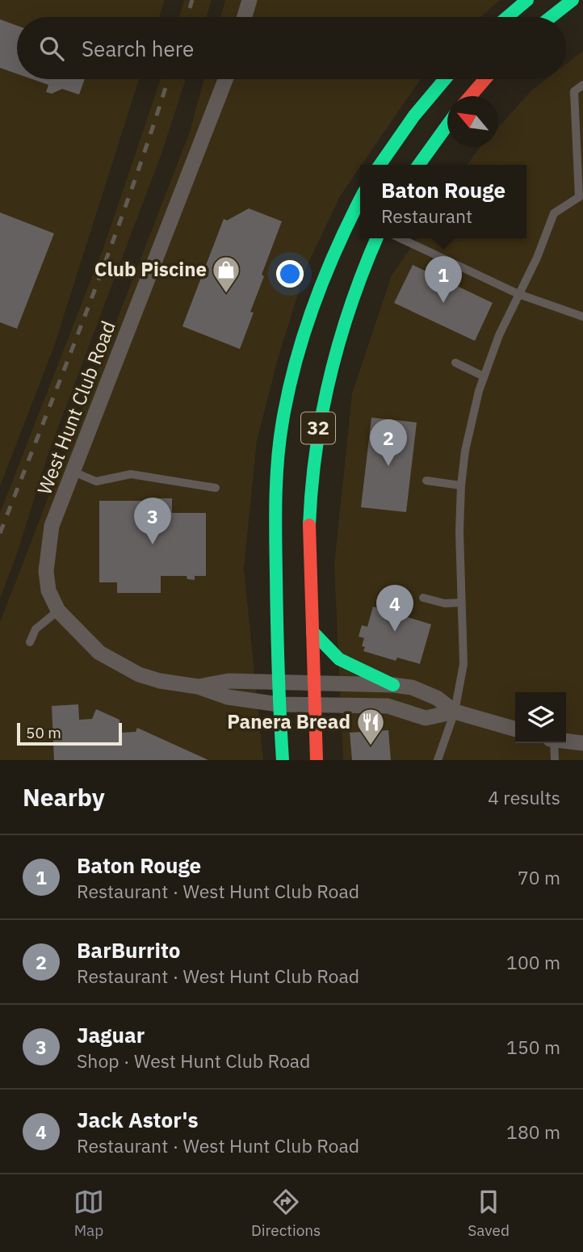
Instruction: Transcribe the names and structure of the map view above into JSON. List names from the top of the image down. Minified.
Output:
{"streets":{"main road":["32"],"street":["West Hunt Club Road"]},"crossings":[["West Hunt Club Road","32"]],"places":{"shop":["Club Piscine"],"restaurant":["Panera Bread"]},"scale_bar":"50 m","north":"top left","page":{"search":"Search here","popup":["Baton Rouge","Restaurant"],"pins":["1","2","3","4"],"scale":"50 m","heading":["Nearby","4 results"],"list":[{"mark":"1","name":"Baton Rouge","note":"Restaurant · West Hunt Club Road","value":"70 m"},{"mark":"2","name":"BarBurrito","note":"Restaurant · West Hunt Club Road","value":"100 m"},{"mark":"3","name":"Jaguar","note":"Shop · West Hunt Club Road","value":"150 m"},{"mark":"4","name":"Jack Astor's","note":"Restaurant · West Hunt Club Road","value":"180 m"}],"nav":["Map","Directions","Saved"]}}
